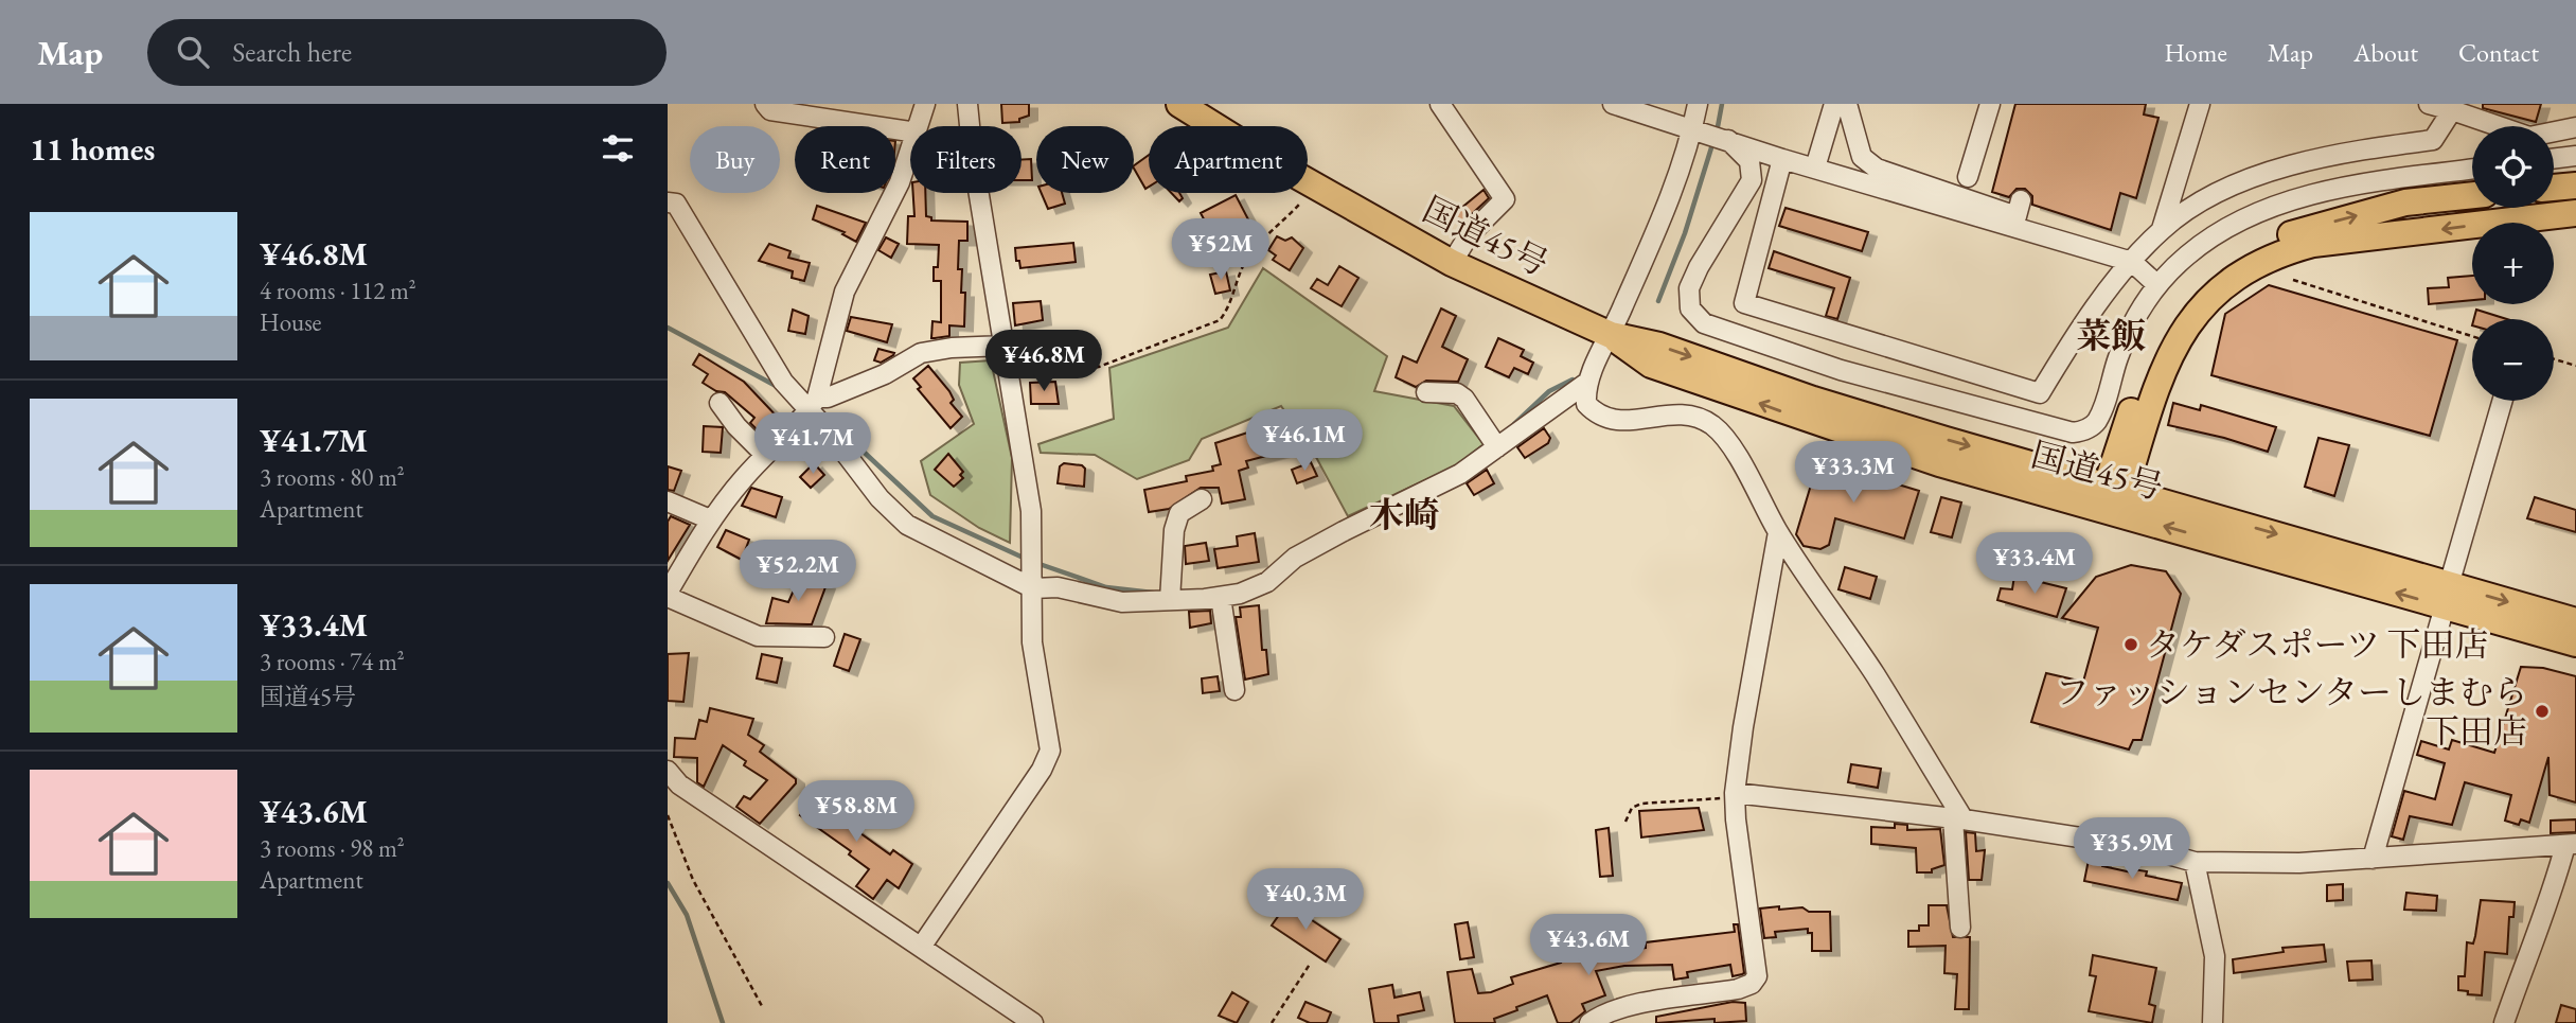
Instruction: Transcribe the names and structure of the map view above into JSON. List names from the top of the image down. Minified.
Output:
{"streets":{"highway":["国道45号"]},"districts":["菜飯","木崎"],"places":["タケダスポーツ 下田店","ファッションセンターしまむら 下田店"],"page":{"header":"Map","search":"Search here","nav":["Home","Map","About","Contact"],"heading":"11 homes","map_buttons":["+","−"],"chip":["Buy","Rent","Filters","New","Apartment"],"list":[{"name":"¥46.8M","note":"4 rooms · 112 m² · House"},{"name":"¥41.7M","note":"3 rooms · 80 m² · Apartment"},{"name":"¥33.4M","note":"3 rooms · 74 m² · 国道45号"},{"name":"¥43.6M","note":"3 rooms · 98 m² · Apartment"}],"price":["¥52M","¥46.8M","¥46.1M","¥41.7M","¥33.3M","¥33.4M","¥52.2M","¥58.8M","¥35.9M","¥40.3M","¥43.6M"]}}
